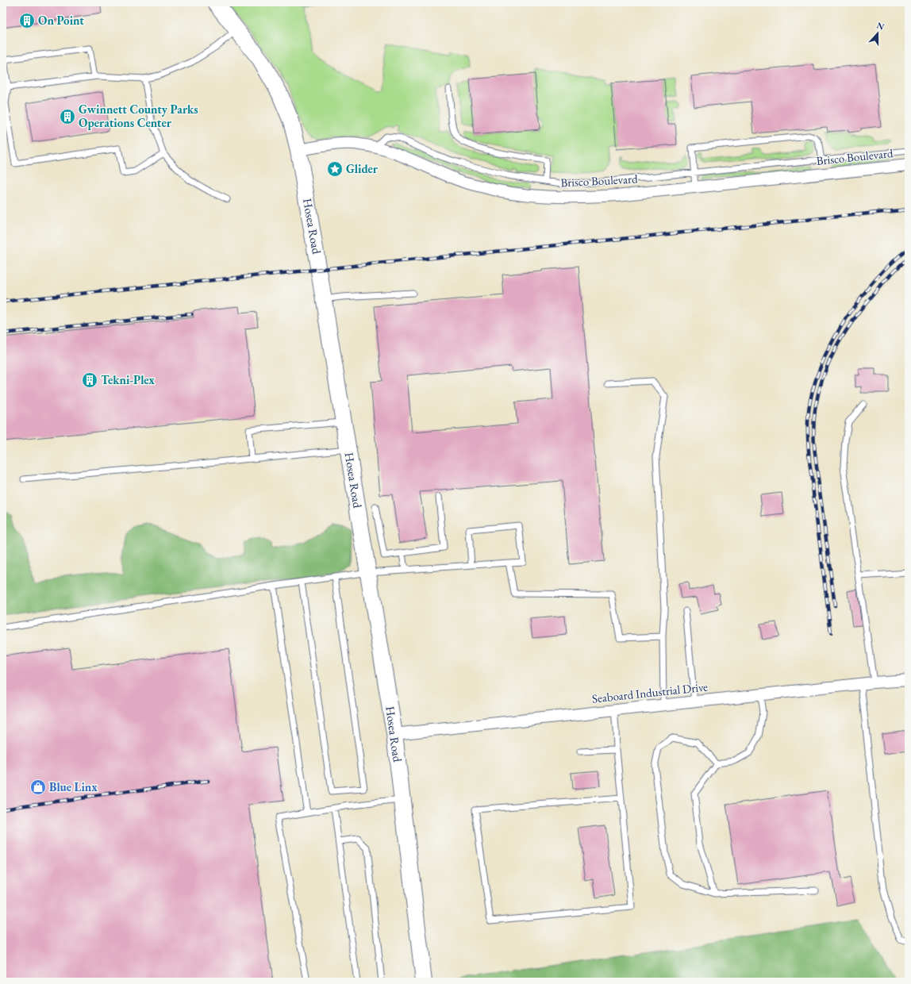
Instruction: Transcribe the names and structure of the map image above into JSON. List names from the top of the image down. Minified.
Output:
{"streets":{"street":["Brisco Boulevard","Hosea Road","Seaboard Industrial Drive"]},"crossings":[["Brisco Boulevard","Hosea Road"],["Hosea Road","Seaboard Industrial Drive"]],"places":{"building":["On Point","Gwinnett County Parks Operations Center","Tekni-Plex"],"place":["Glider"],"shop":["Blue Linx"]},"north":"top"}
